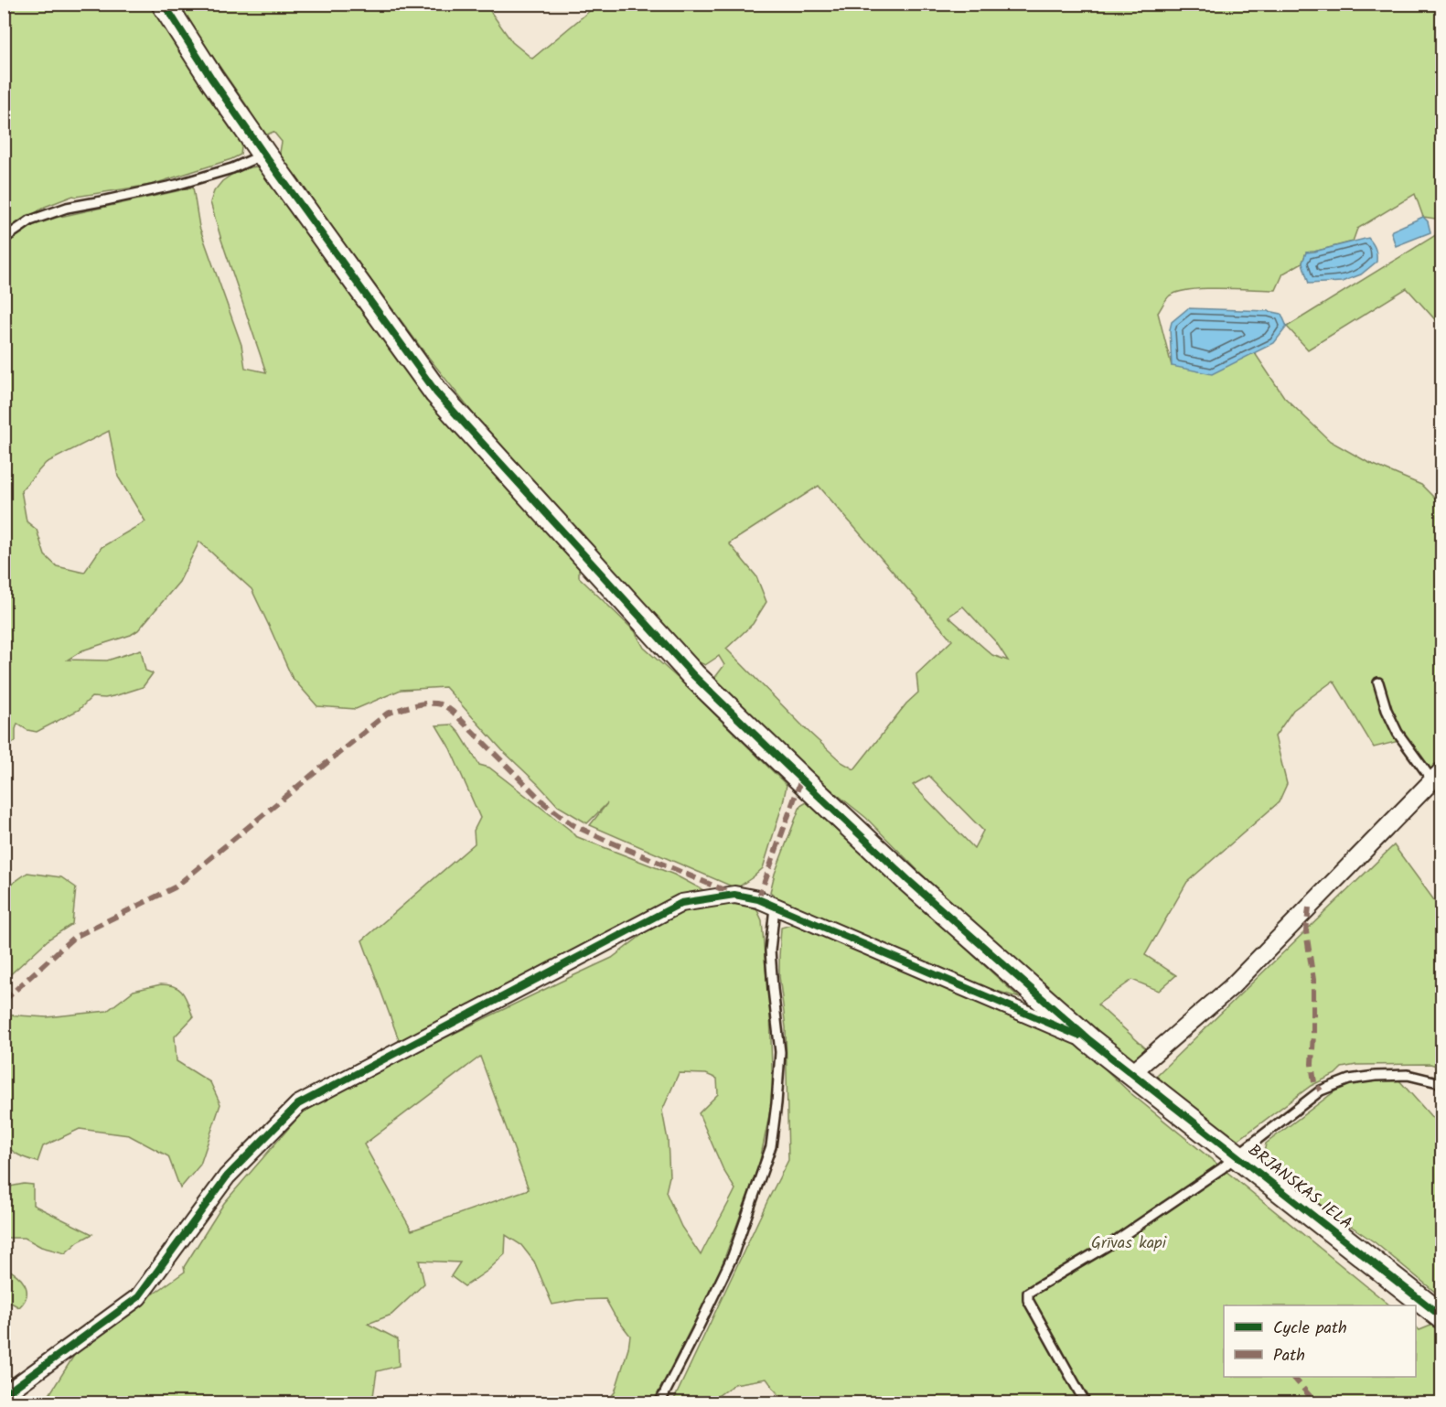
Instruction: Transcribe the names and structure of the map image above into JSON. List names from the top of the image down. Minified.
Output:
{"streets":{"main road":["BRJANSKAS IELA"]},"parks":["Grīvas kapi"],"legend":["Cycle path","Path"]}
